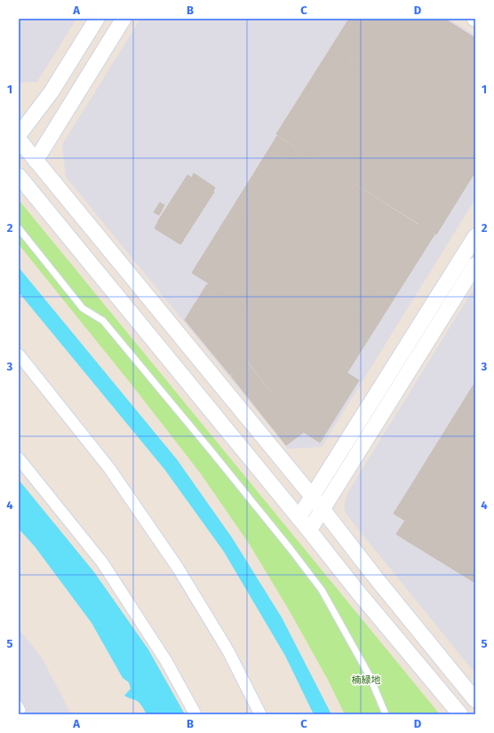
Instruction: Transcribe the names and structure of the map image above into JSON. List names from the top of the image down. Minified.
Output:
{"parks":["楠緑地"],"grid":{"columns":["A","B","C","D"],"rows":["1","2","3","4","5"]}}
